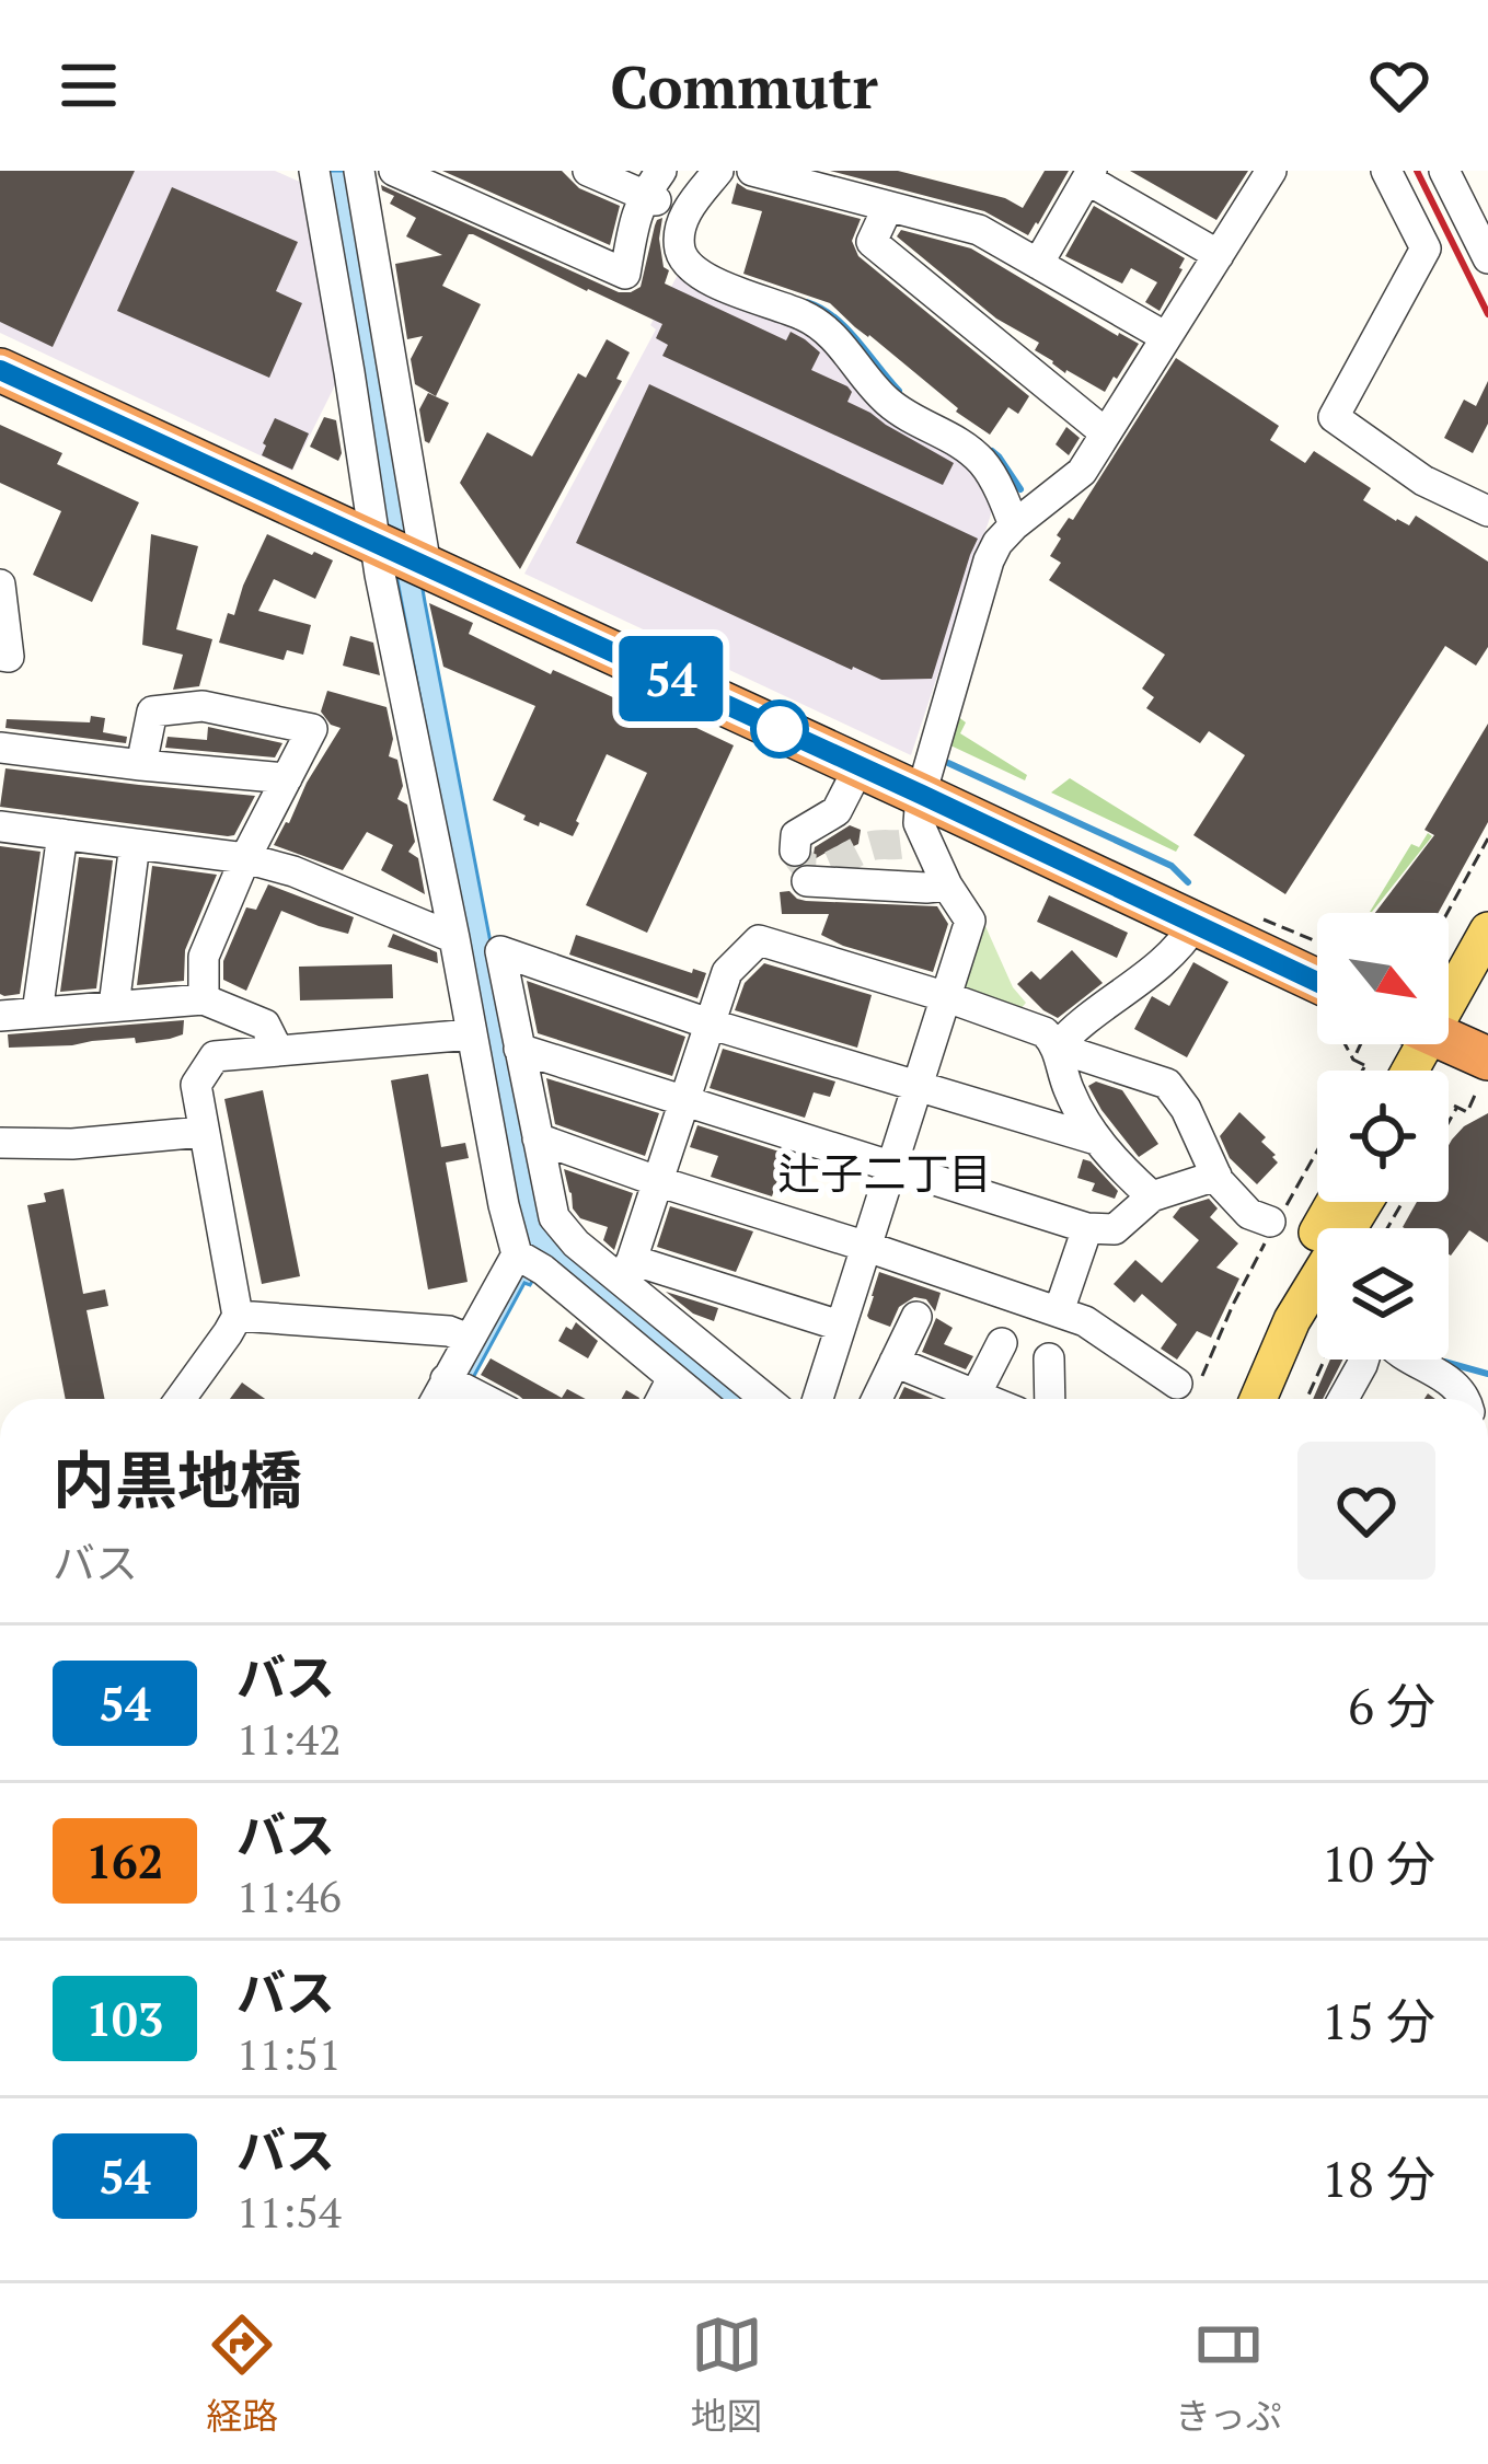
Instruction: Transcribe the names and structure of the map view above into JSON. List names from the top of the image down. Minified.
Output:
{"districts":["辻子二丁目"],"lines":["bus line 54"],"north":"bottom right","page":{"header":"Commutr","on_map":"54","heading":["内黒地橋","バス"],"list":[{"mark":"54","name":"バス","note":"11:42","value":"6 分"},{"mark":"162","name":"バス","note":"11:46","value":"10 分"},{"mark":"103","name":"バス","note":"11:51","value":"15 分"},{"mark":"54","name":"バス","note":"11:54","value":"18 分"}],"tabs":["経路","地図","きっぷ"]}}
